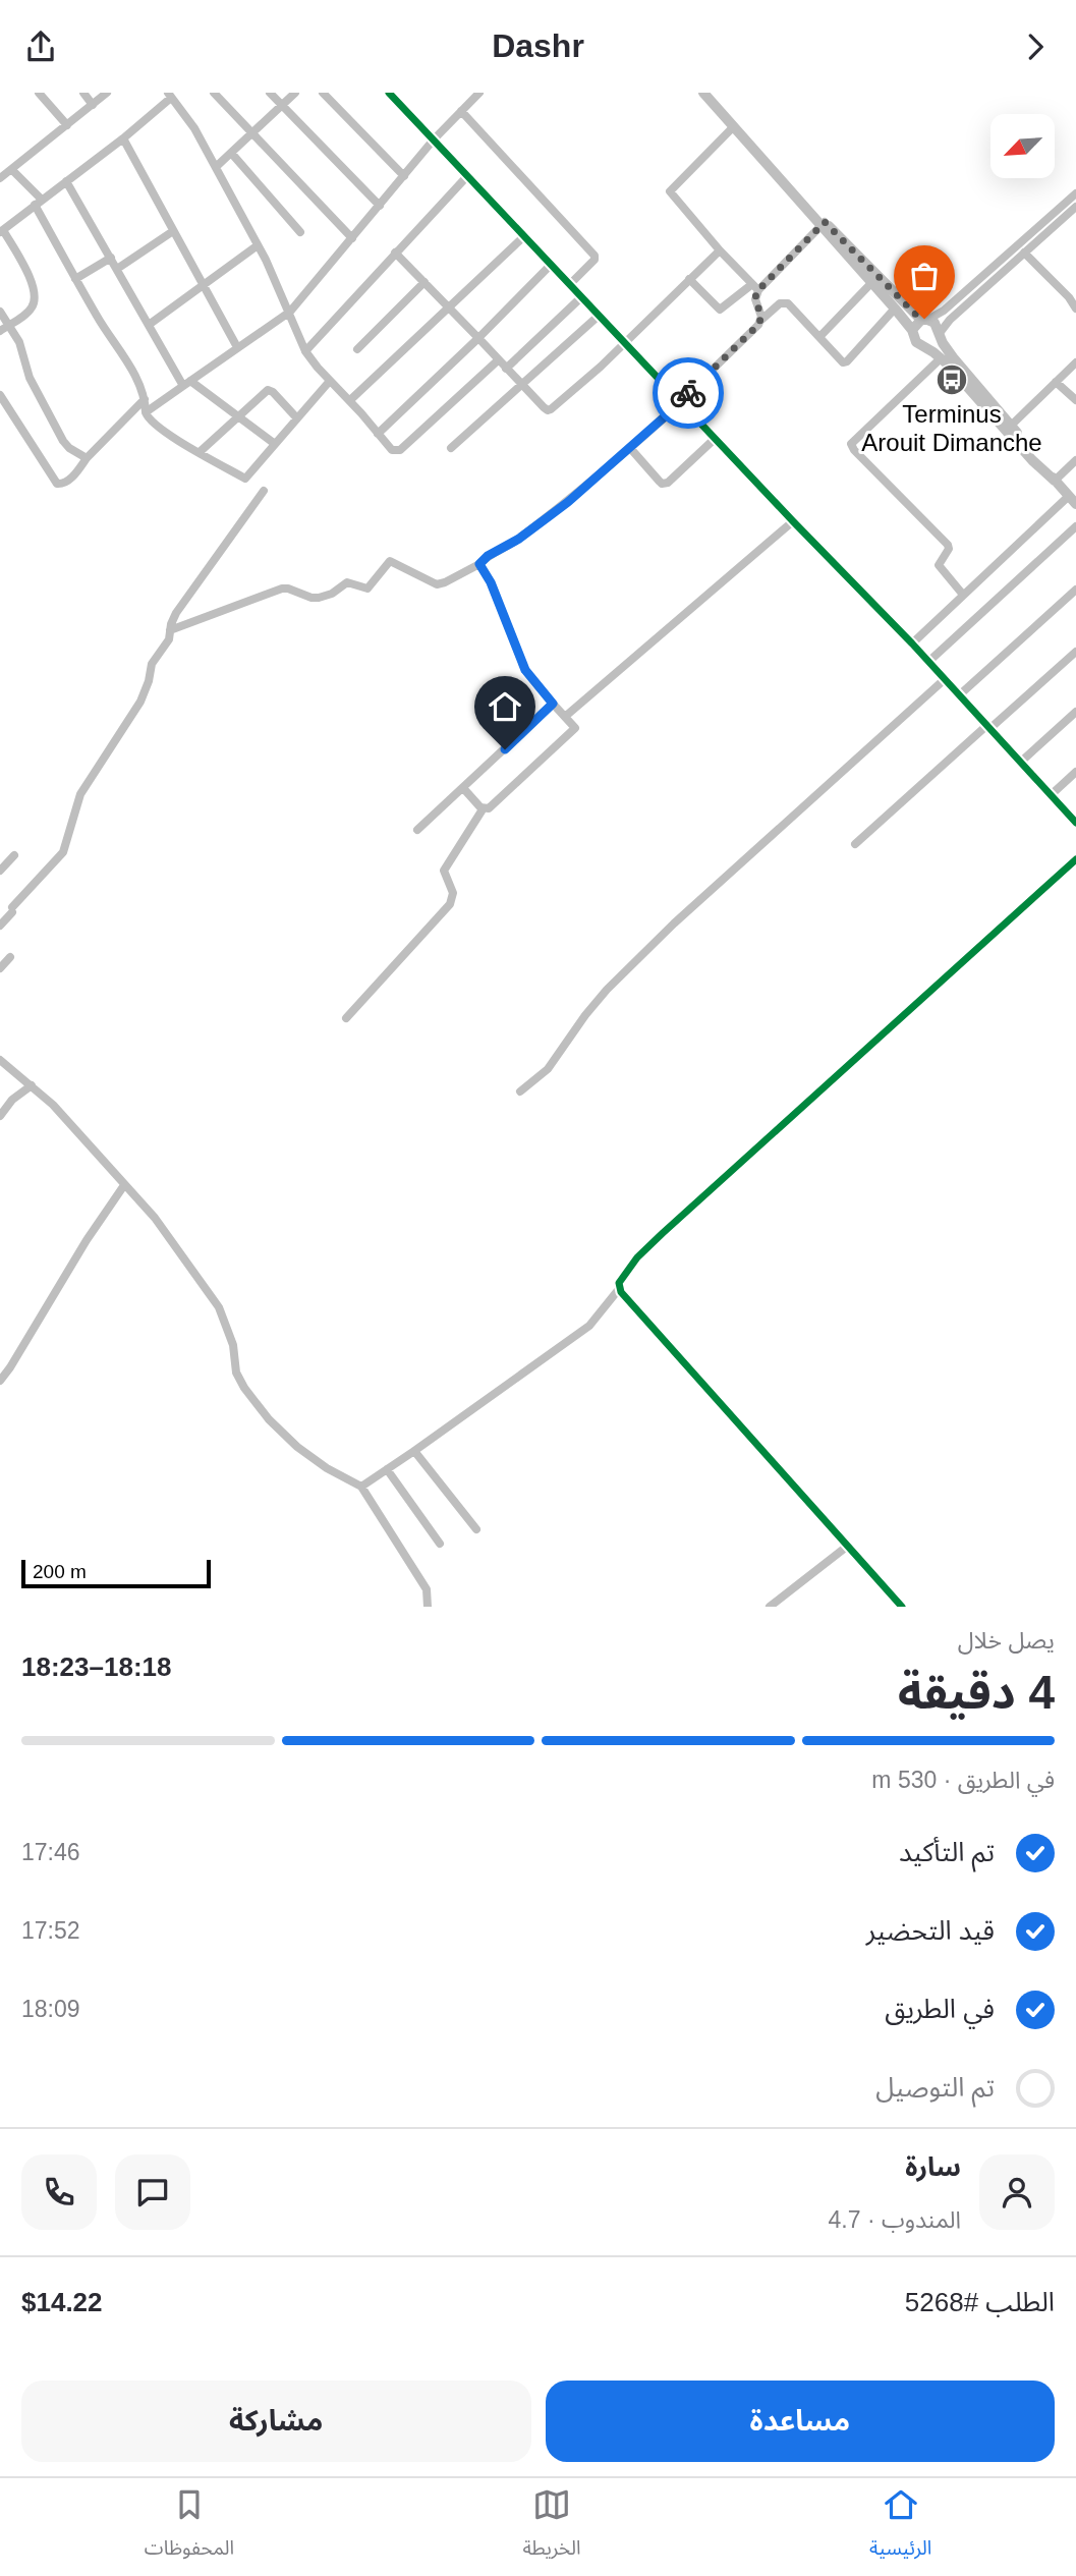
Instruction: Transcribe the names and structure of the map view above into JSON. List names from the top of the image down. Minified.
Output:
{"places":{"bus stop":["Terminus Arouit Dimanche"]},"scale_bar":"200 m","north":"bottom left","page":{"header":"Dashr","scale":"200 m","heading":["4 دقيقة","يصل خلال","18:18–18:23"],"panel":["سارة","المندوب · 4.7","الطلب #5268","$14.22"],"bar":"في الطريق · 530 m","list":[["تم التأكيد","17:46"],["قيد التحضير","17:52"],["في الطريق","18:09"],"تم التوصيل"],"buttons":["مساعدة","مشاركة"],"tabs":["الرئيسية","الخريطة","المحفوظات"]}}
